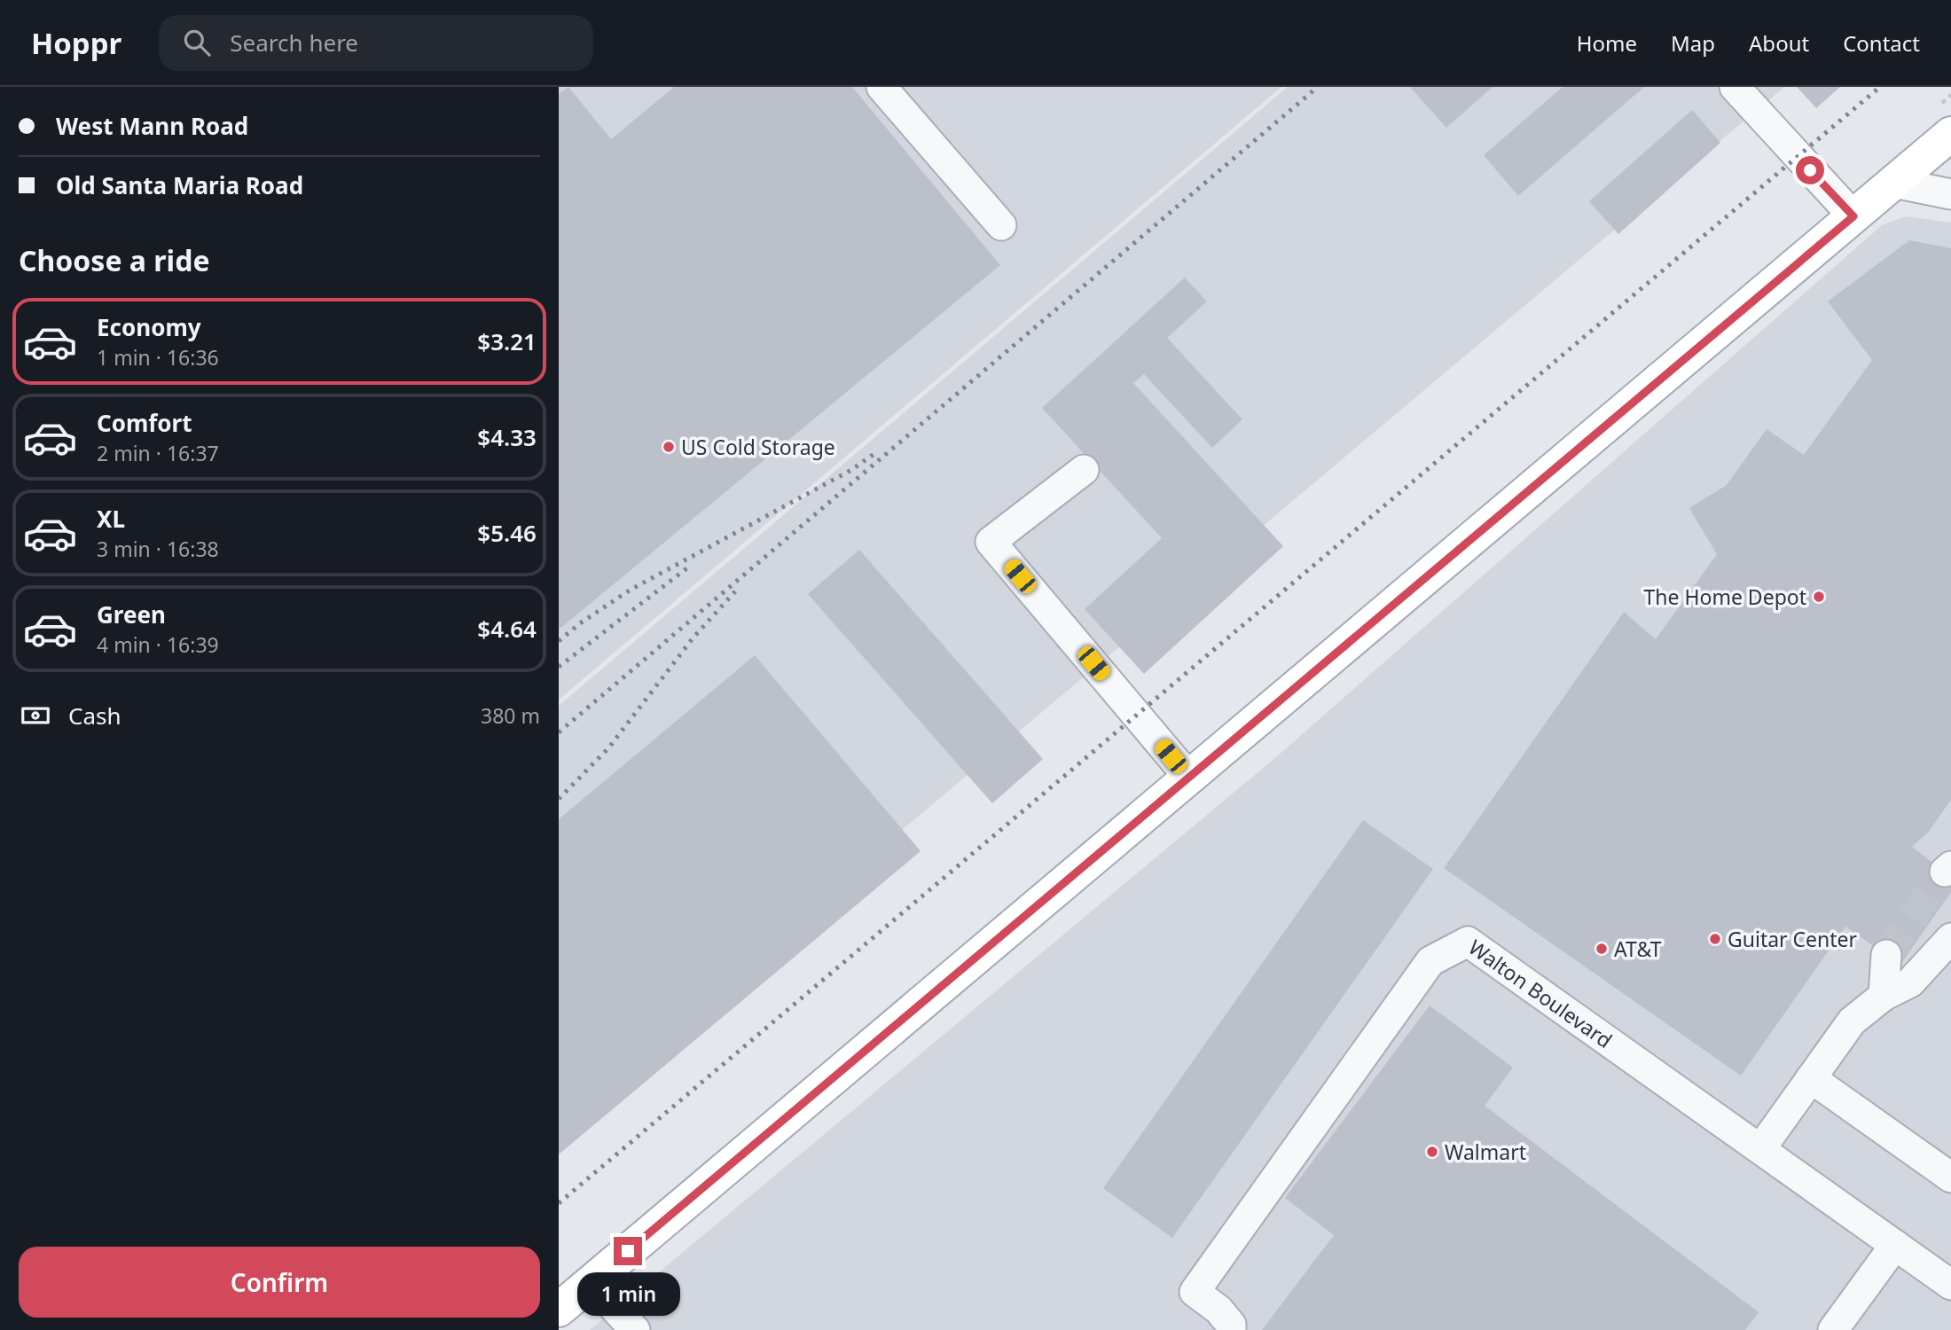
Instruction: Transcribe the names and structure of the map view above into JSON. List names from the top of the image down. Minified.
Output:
{"streets":{"street":["Walton Boulevard"]},"places":["US Cold Storage","The Home Depot","Guitar Center","AT&T","Walmart"],"page":{"header":"Hoppr","search":"Search here","nav":["Home","Map","About","Contact"],"banner":["West Mann Road","Old Santa Maria Road"],"heading":"Choose a ride","list":[{"name":"Economy","note":"1 min · 16:36","value":"$3.21"},{"name":"Comfort","note":"2 min · 16:37","value":"$4.33"},{"name":"XL","note":"3 min · 16:38","value":"$5.46"},{"name":"Green","note":"4 min · 16:39","value":"$4.64"}],"pay":["Cash","380 m"],"buttons":"Confirm","bubble":"1 min"}}
